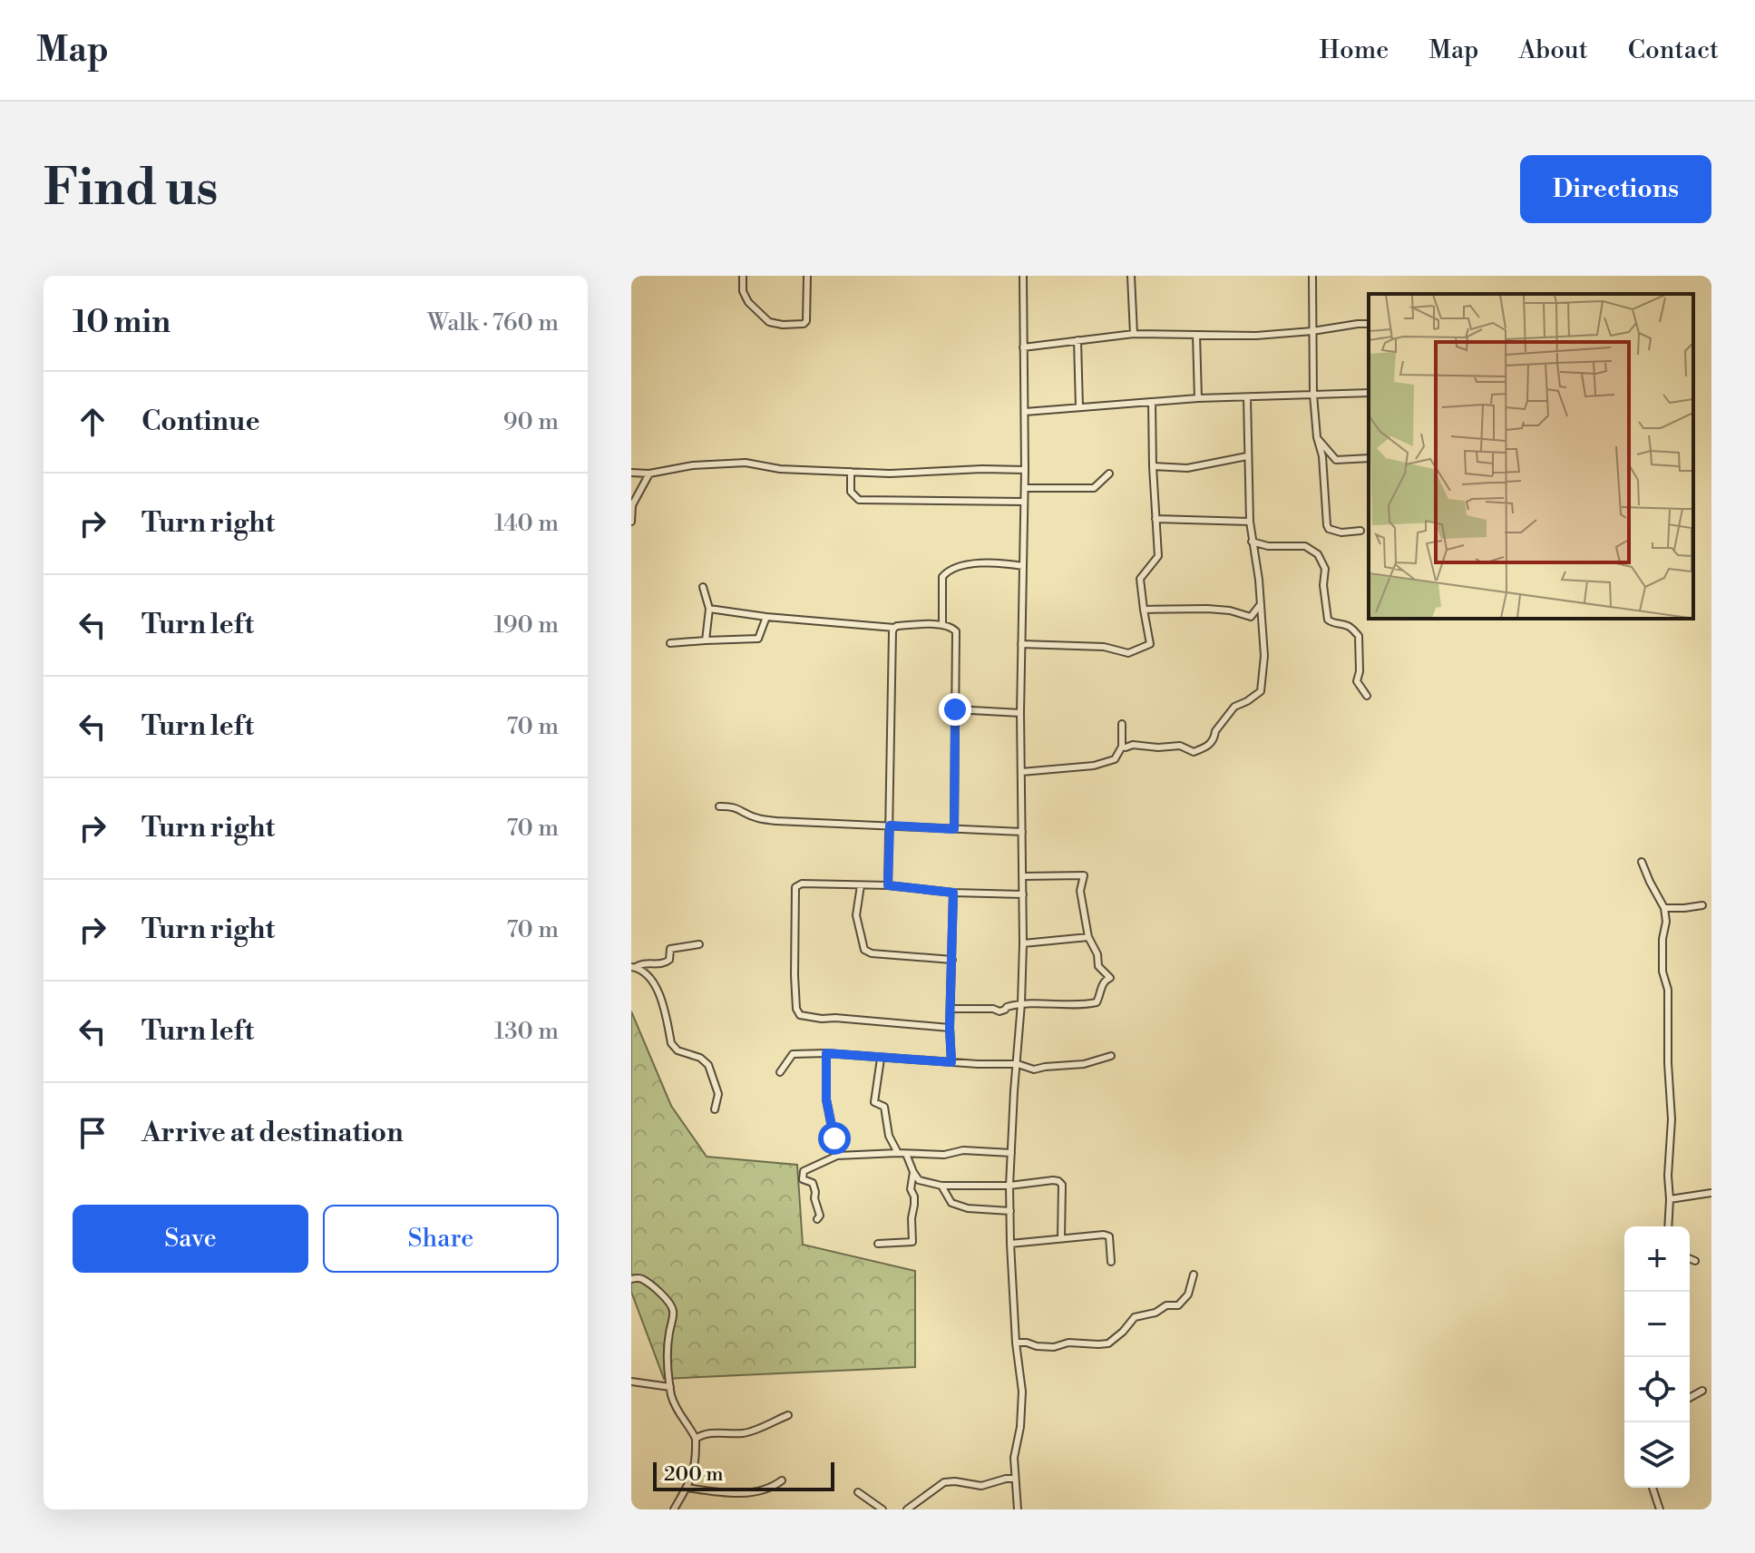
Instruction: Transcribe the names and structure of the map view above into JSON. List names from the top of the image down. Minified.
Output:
{"scale_bar":"200 m","page":{"header":"Map","nav":["Home","Map","About","Contact"],"buttons":["Directions",["Save","Share"]],"title":"Find us","heading":["10 min","Walk · 760 m"],"list":[["Continue","90 m"],["Turn right","140 m"],["Turn left","190 m"],["Turn left","70 m"],["Turn right","70 m"],["Turn right","70 m"],["Turn left","130 m"],"Arrive at destination"],"map_buttons":["+","−"],"scale":"200 m"}}
